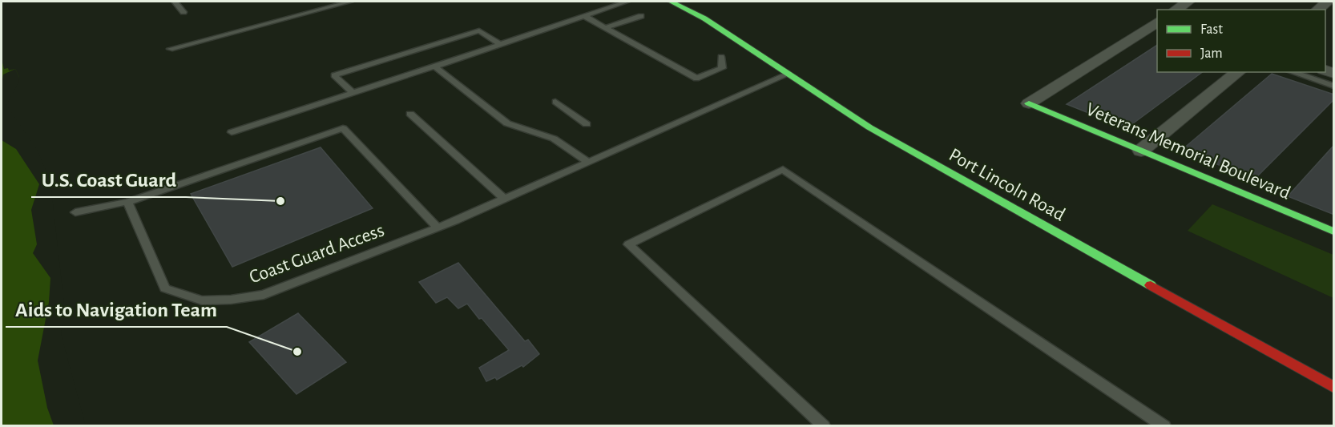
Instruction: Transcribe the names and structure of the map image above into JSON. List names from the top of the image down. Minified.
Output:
{"streets":{"street":["Veterans Memorial Boulevard","Port Lincoln Road"],"lane":["Coast Guard Access"]},"crossings":[["Port Lincoln Road","Coast Guard Access"]],"places":["U.S. Coast Guard","Aids to Navigation Team"],"legend":["Fast","Jam"]}
